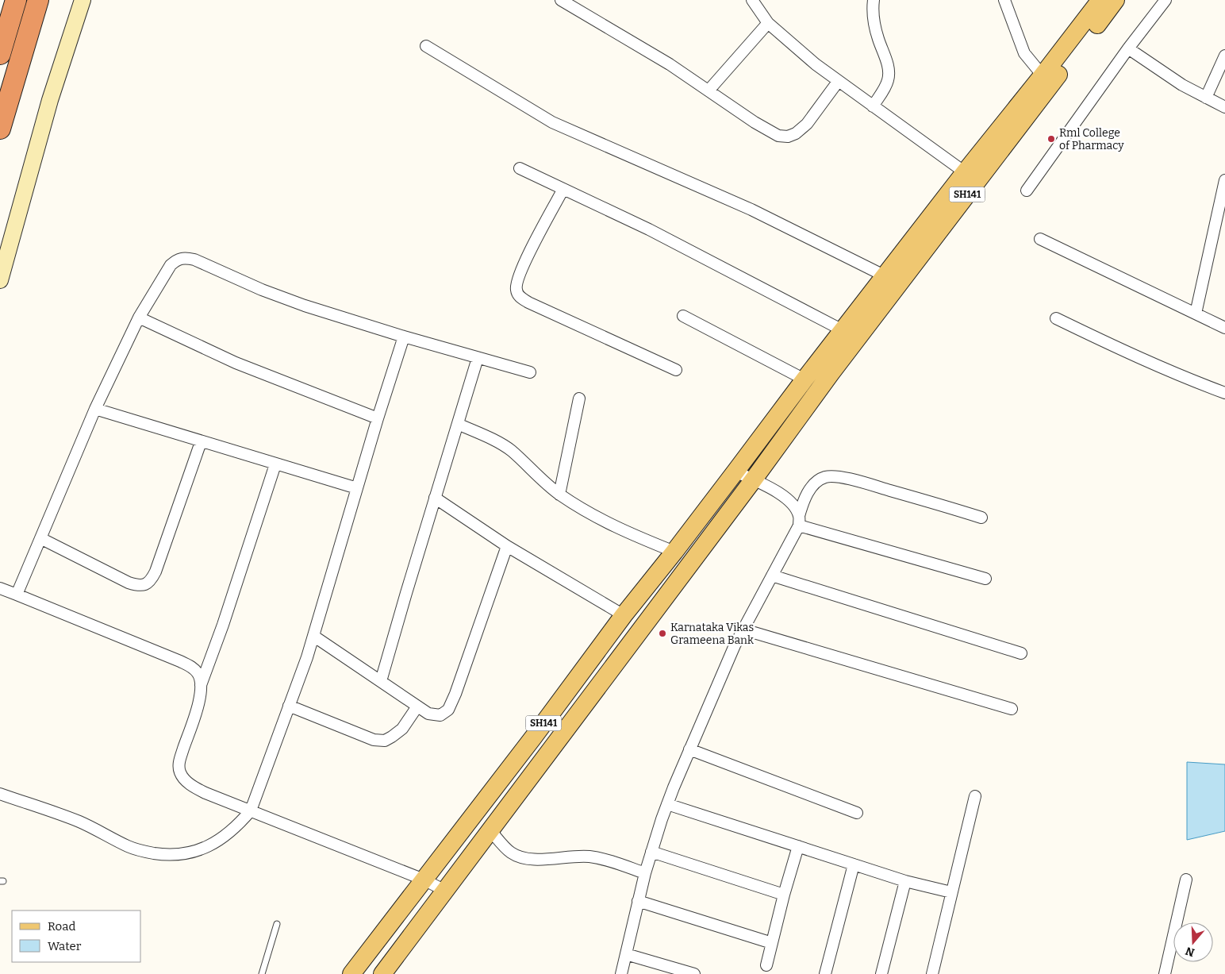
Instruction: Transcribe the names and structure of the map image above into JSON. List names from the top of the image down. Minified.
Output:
{"streets":{"main road":["SH141"]},"places":["Rml College of Pharmacy","Karnataka Vikas Grameena Bank"],"legend":["Road","Water"],"north":"bottom"}
